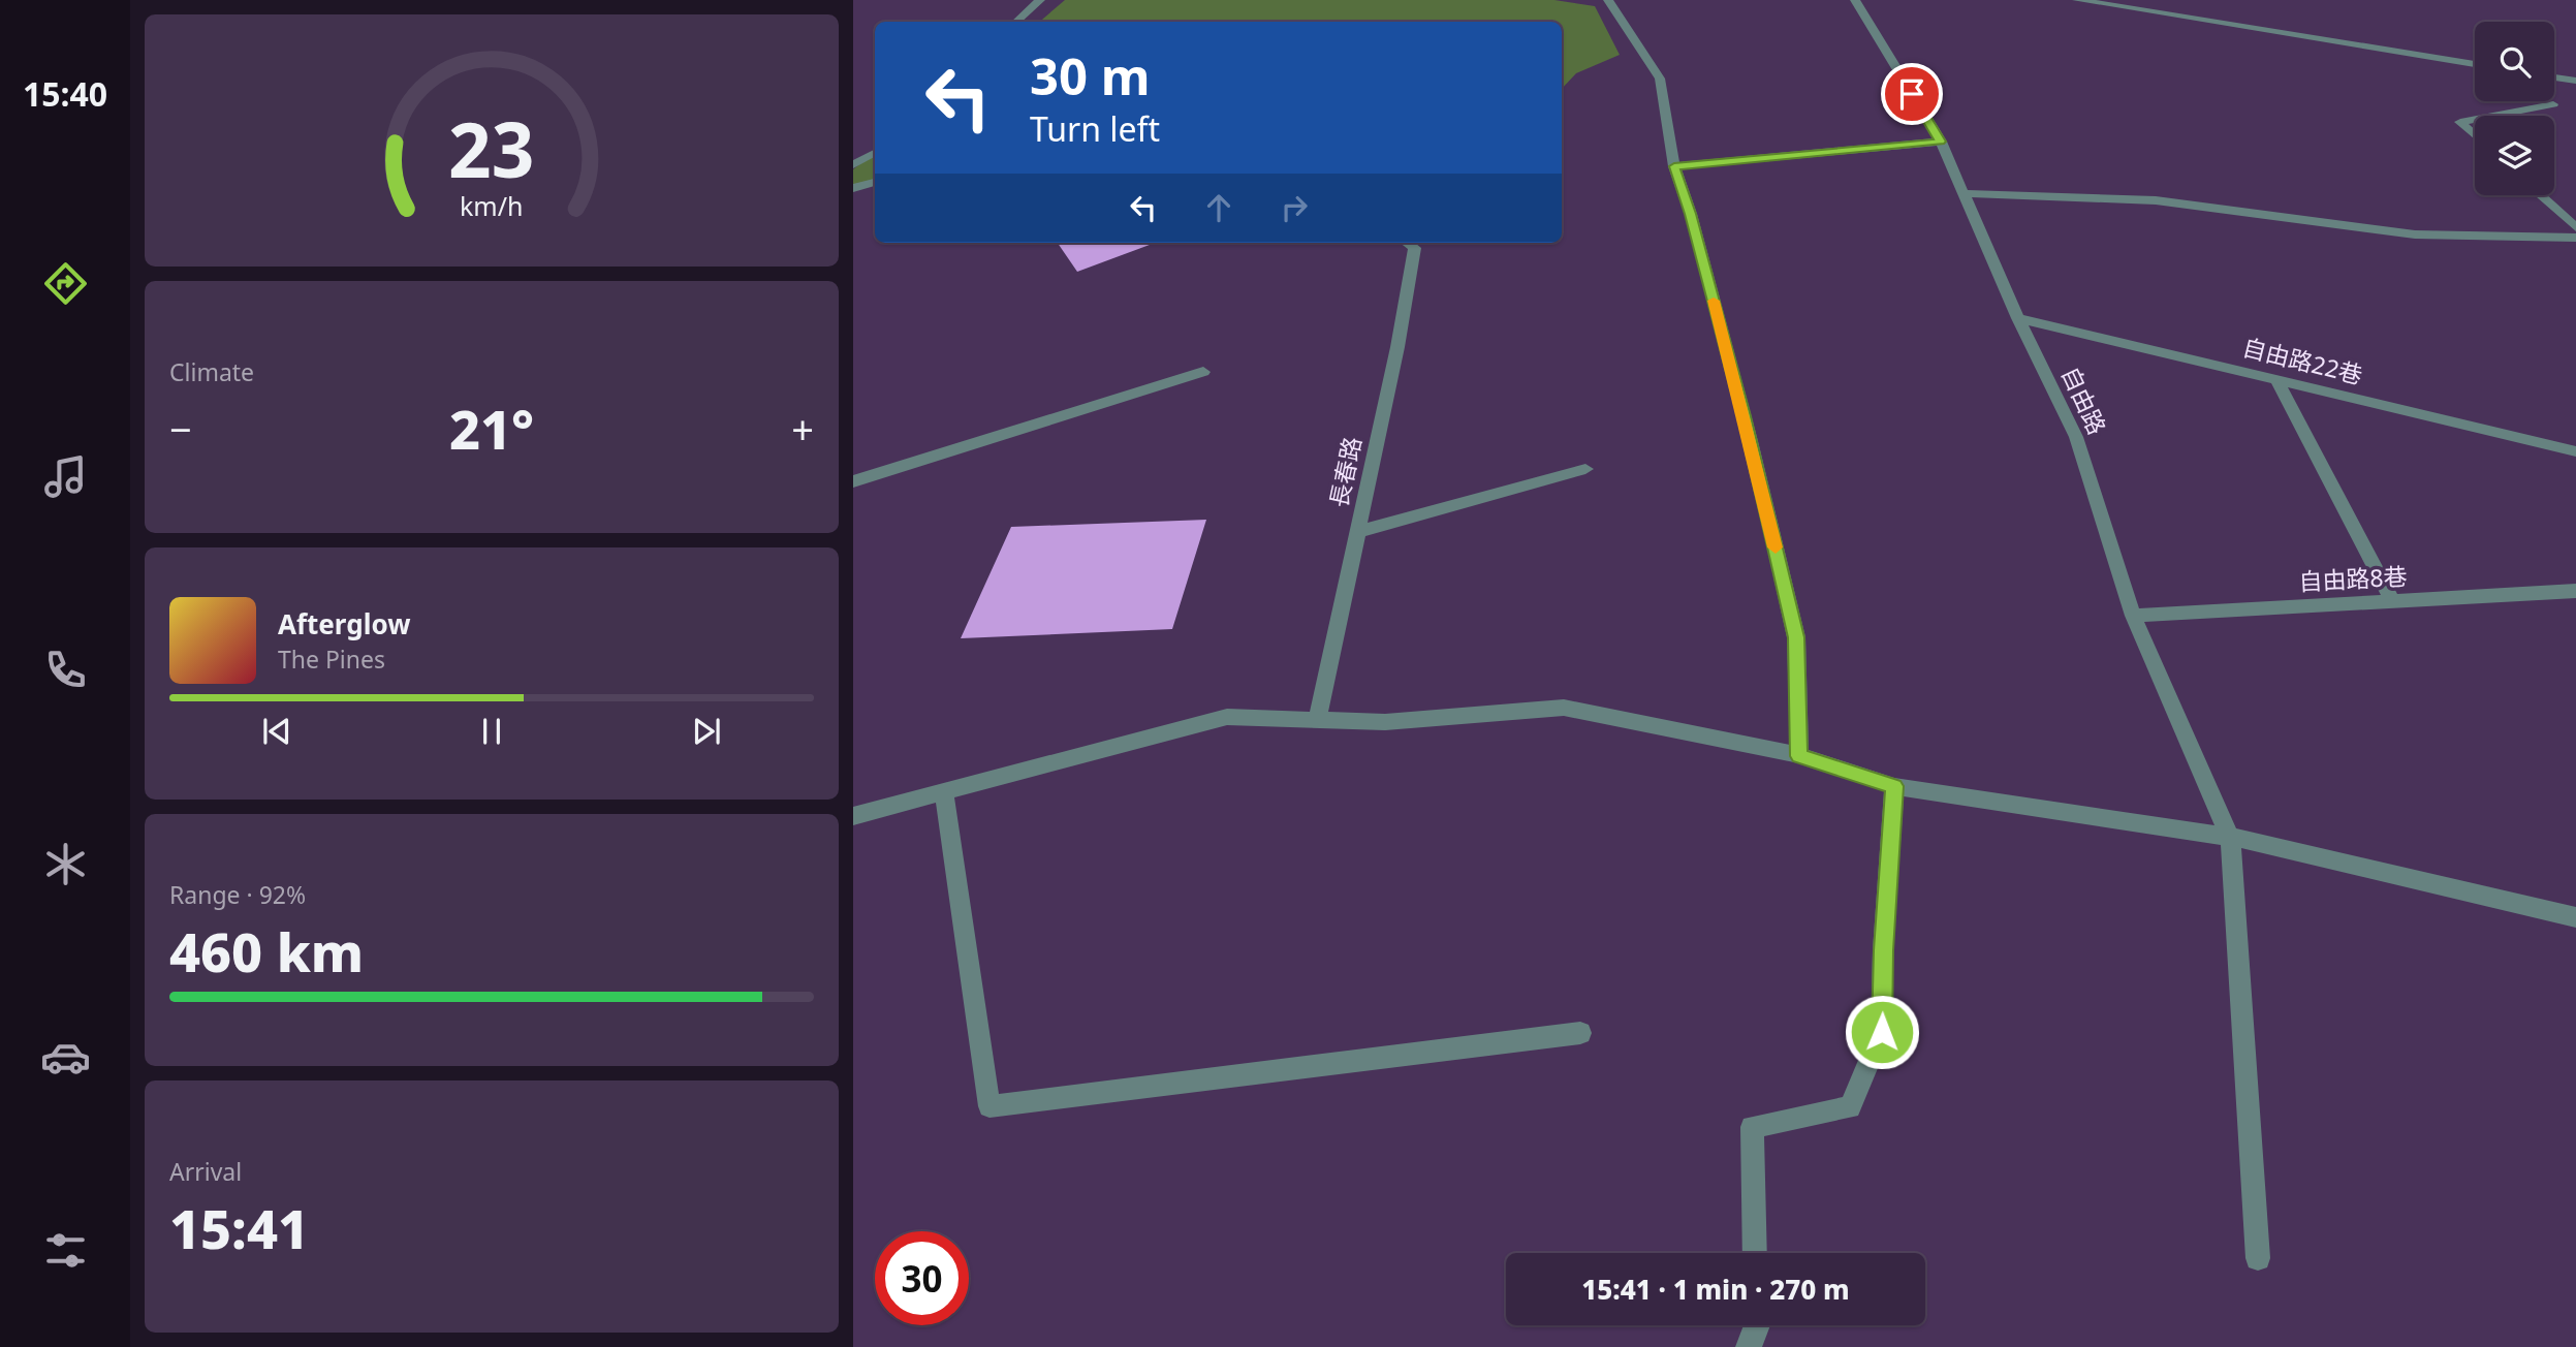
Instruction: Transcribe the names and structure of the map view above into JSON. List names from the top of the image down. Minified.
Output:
{"streets":{"street":["自由路22巷","自由路","長春路","自由路8巷"]},"crossings":[["自由路22巷","自由路"],["自由路","自由路8巷"]],"page":{"tabs":"15:40","turn":["30 m","Turn left"],"tile":["Climate",["Range · 92%","460 km"],["Arrival","15:41"]],"heat":["−","21°","+"],"song":["Afterglow","The Pines"],"limit":"30","trip":"15:41 · 1 min · 270 m","gauge":["23","km/h"]}}
